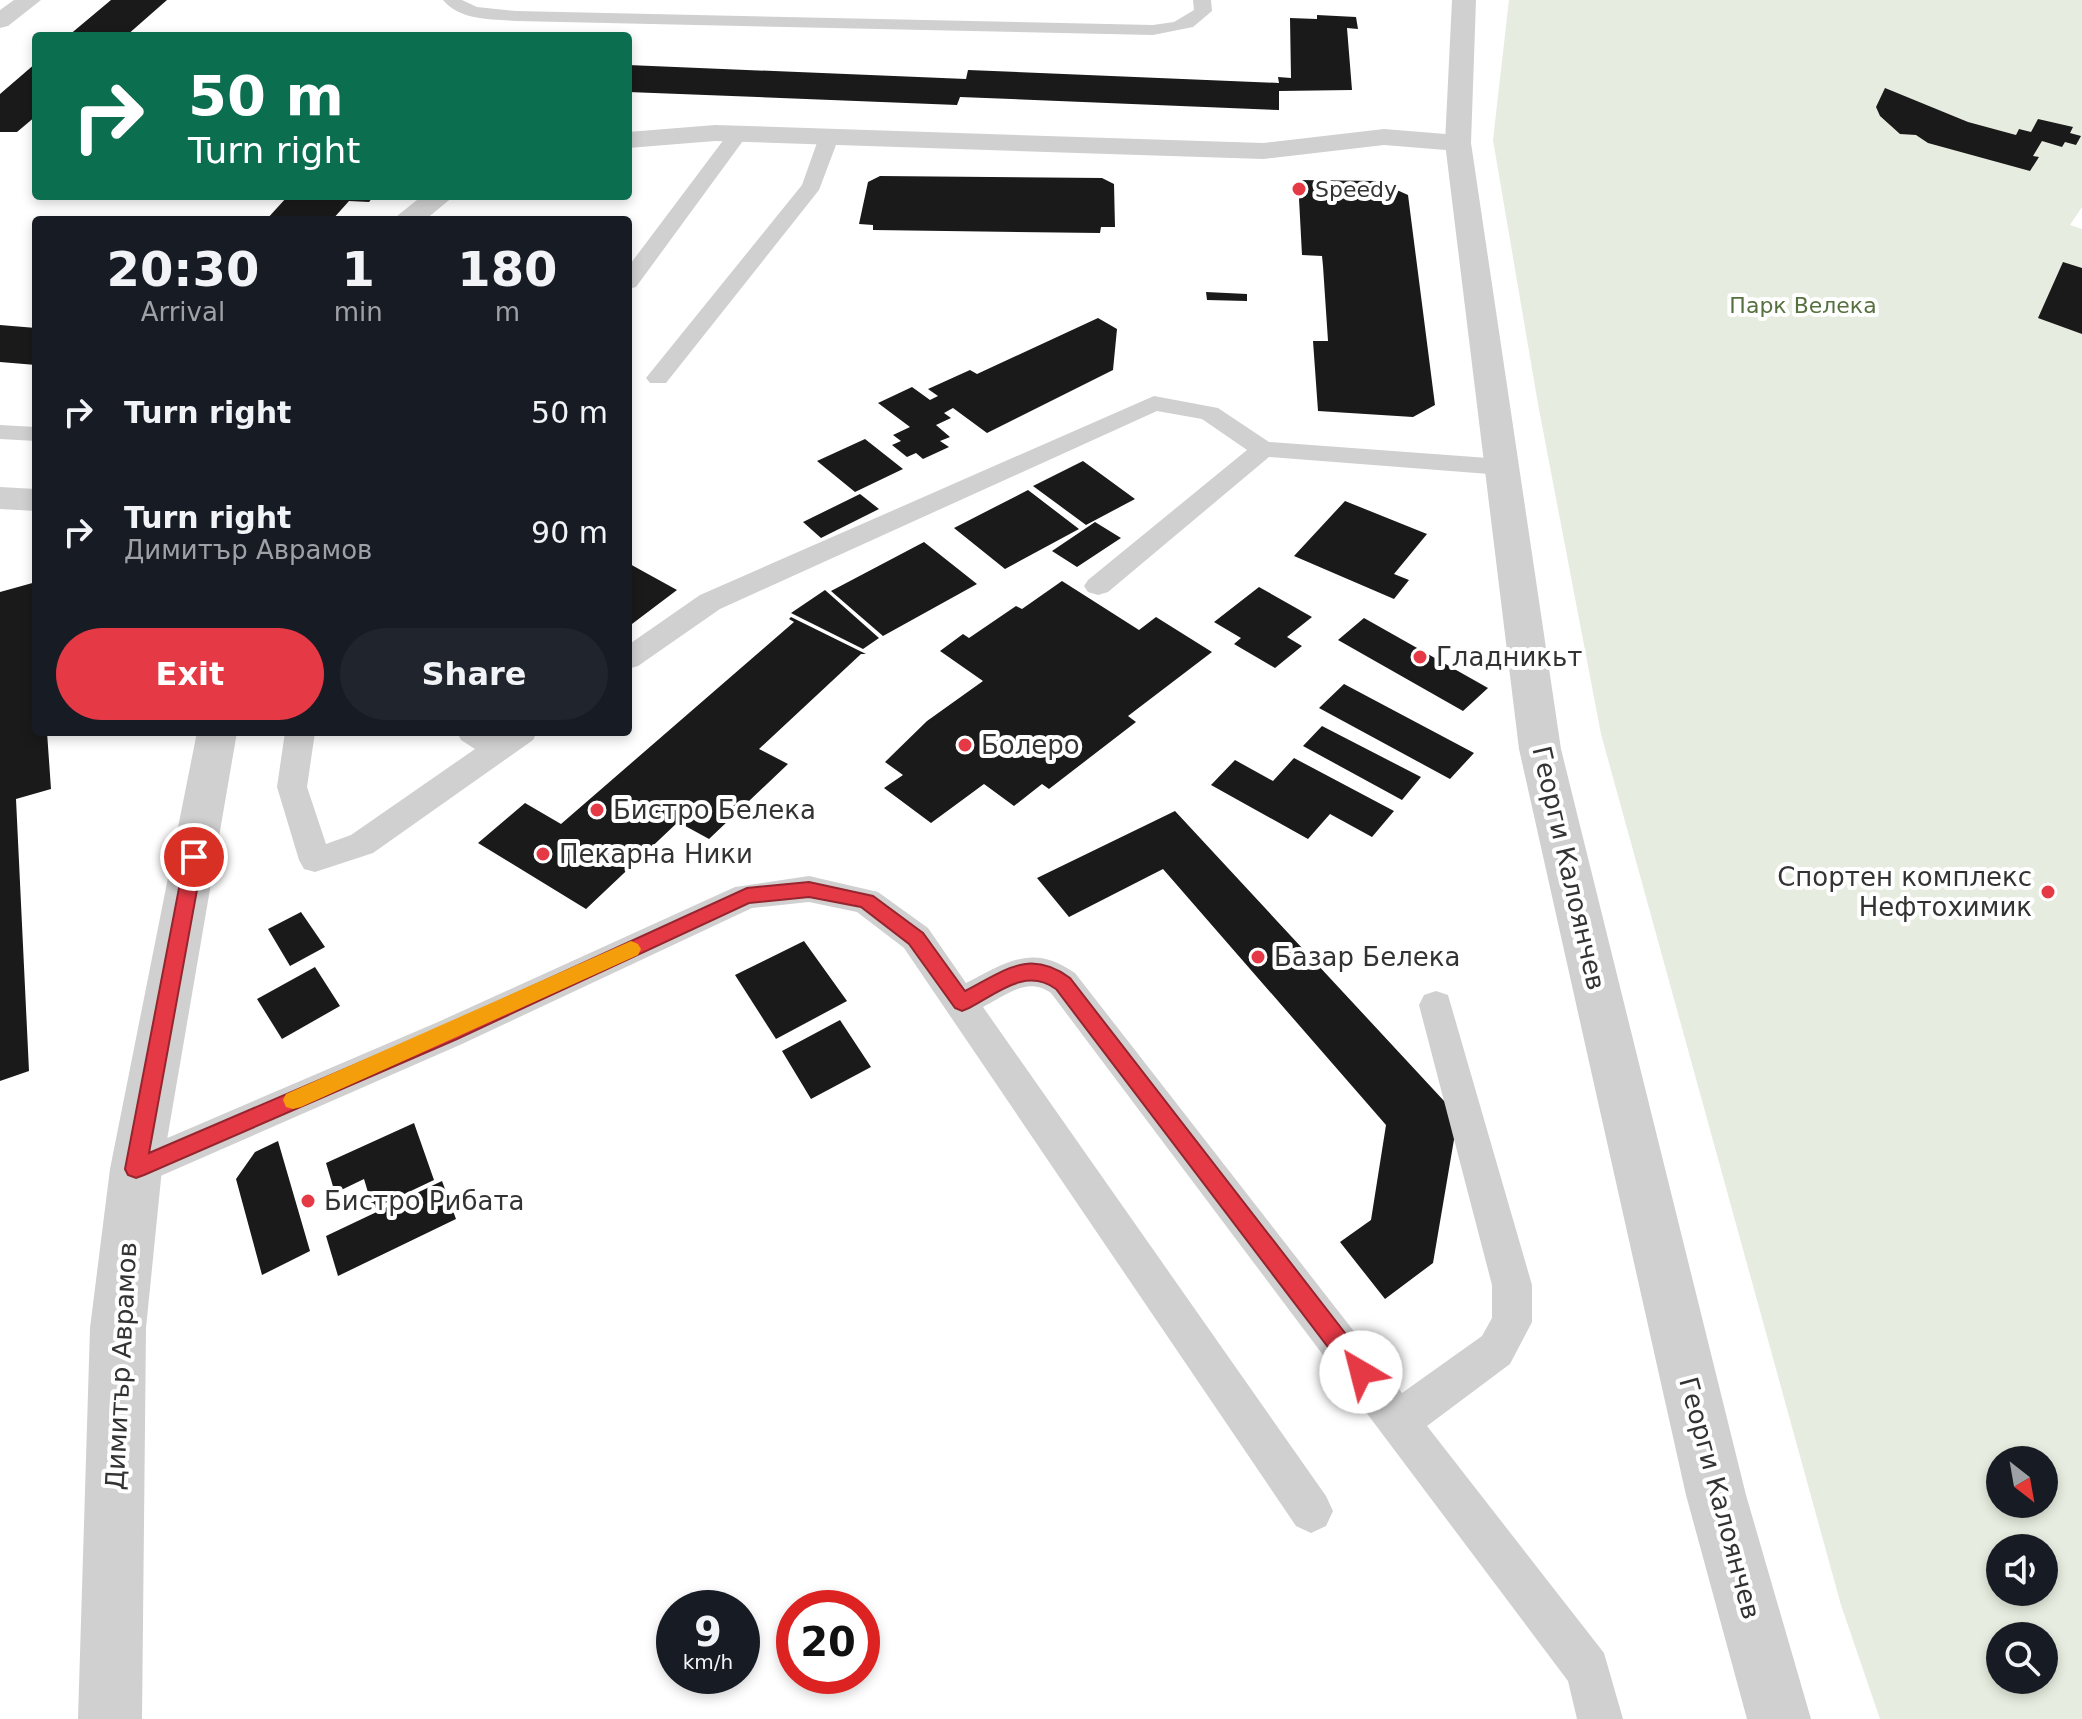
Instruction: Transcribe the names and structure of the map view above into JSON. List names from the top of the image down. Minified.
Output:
{"streets":{"street":["Георги Калоянчев","Димитър Аврамов"]},"parks":["Парк Велека"],"places":["Speedy","Гладникьт","Болеро","Бистро Белека","Пекарна Ники","Спортен комплекс Нефтохимик","Базар Белека","Бистро Рибата"],"north":"bottom right","page":{"turn":["50 m","Turn right"],"eta":["20:30","Arrival","1","min","180","m"],"list":[{"name":"Turn right","value":"50 m"},{"name":"Turn right","note":"Димитър Аврамов","value":"90 m"}],"buttons":["Exit","Share"],"speed":"9 km/h","limit":"20"}}
